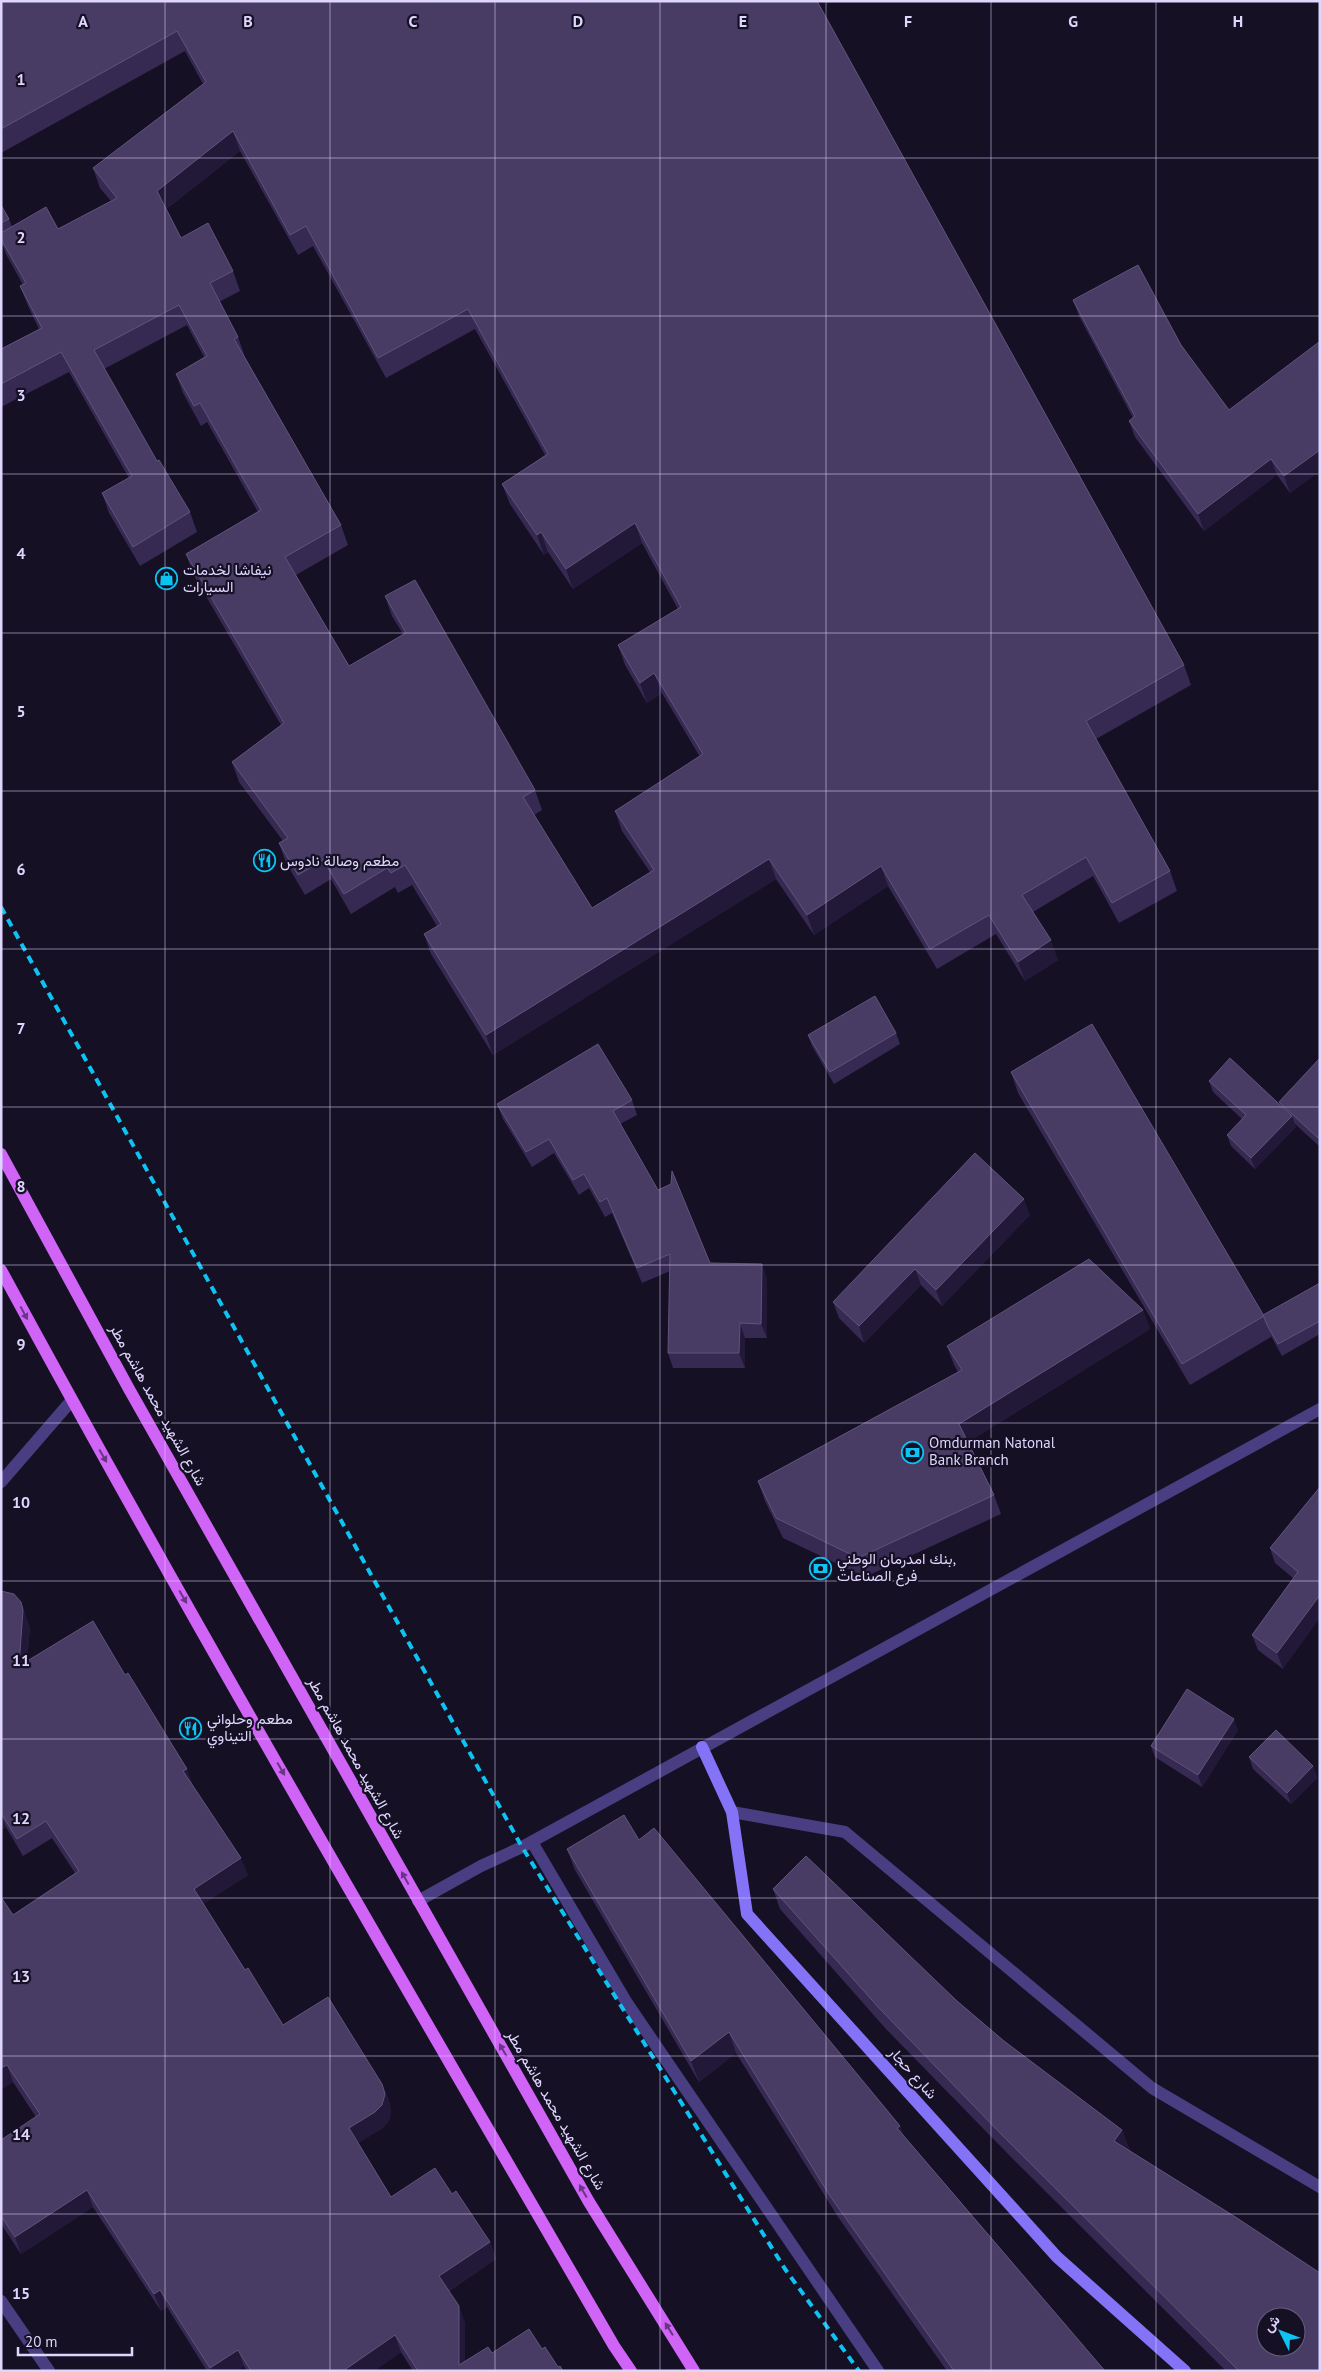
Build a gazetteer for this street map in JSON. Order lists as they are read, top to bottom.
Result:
{
  "streets": {
    "main road": ["شارع الشهيد محمد هاشم مطر"],
    "street": ["شارع حجار"]
  },
  "places": {
    "shop": ["نيفاشا لخدمات السيارات"],
    "restaurant": ["مطعم وصالة نادوس", "مطعم وحلواني التيناوي"],
    "bank": ["Omdurman Natonal Bank Branch", "بنك امدرمان الوطني, فرع الصناعات"]
  },
  "scale_bar": "20 m",
  "north": "top left",
  "grid": {
    "columns": [
      "A",
      "B",
      "C",
      "D",
      "E",
      "F",
      "G",
      "H"
    ],
    "rows": [
      "1",
      "2",
      "3",
      "4",
      "5",
      "6",
      "7",
      "8",
      "9",
      "10",
      "11",
      "12",
      "13",
      "14",
      "15"
    ]
  }
}
